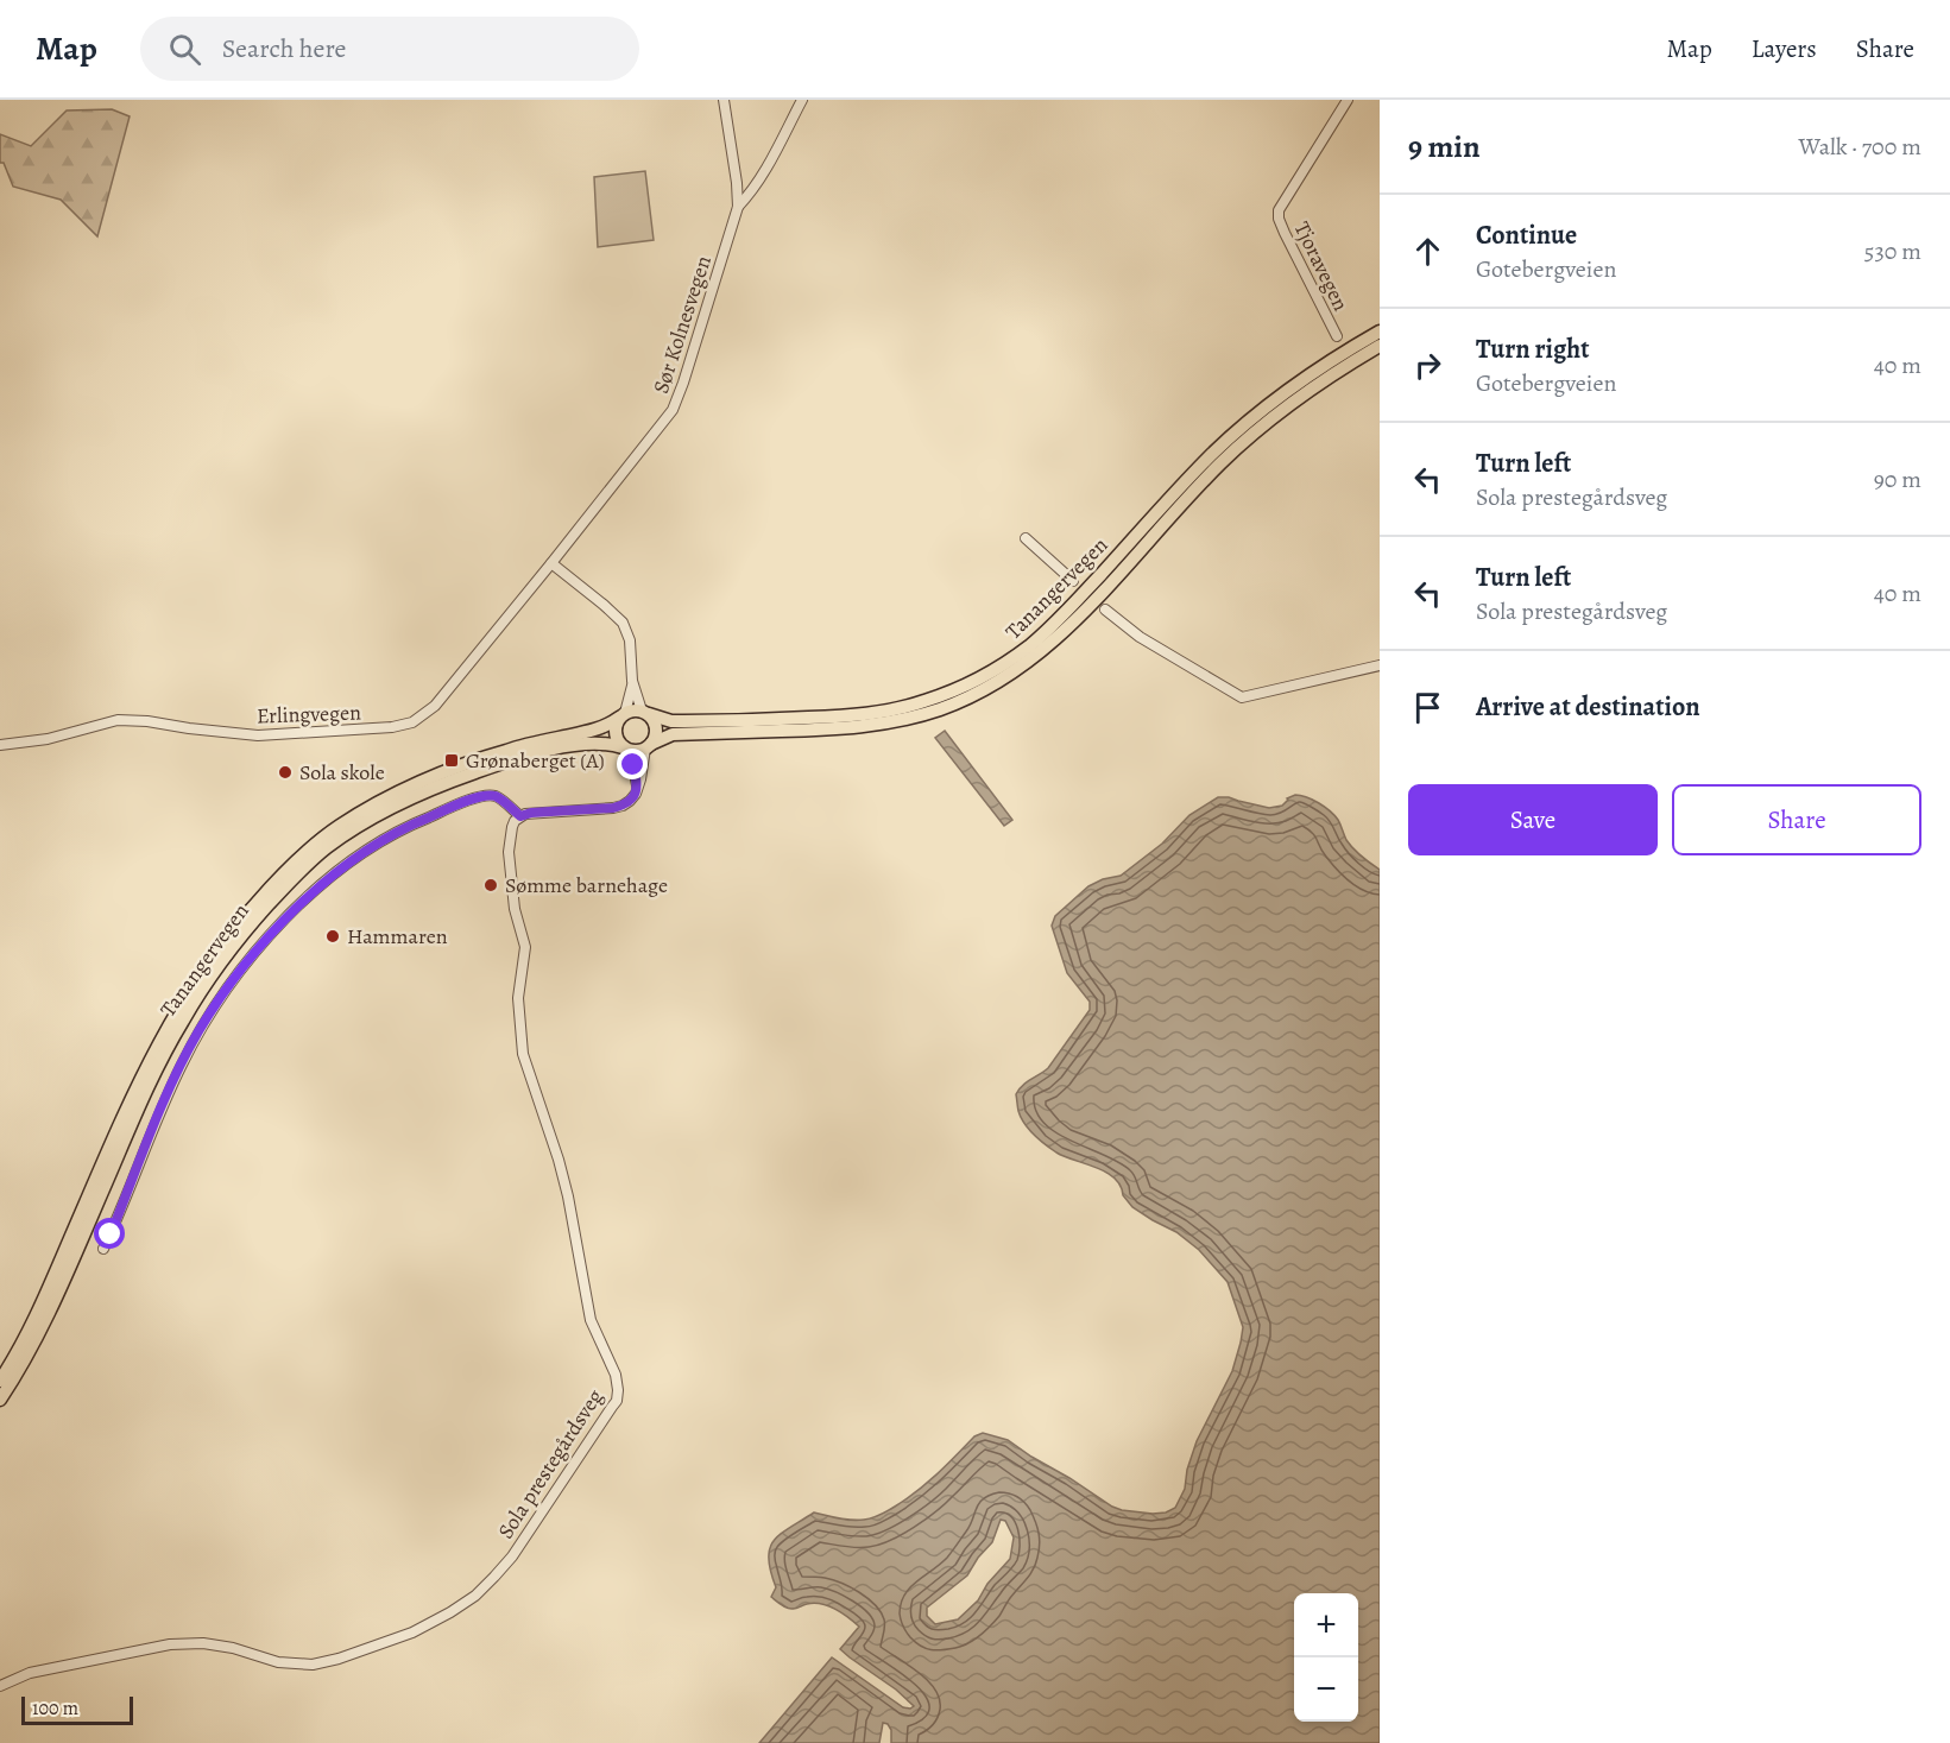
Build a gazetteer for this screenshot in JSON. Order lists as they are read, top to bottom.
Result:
{
  "streets": {
    "highway": ["Tanangervegen"],
    "street": [
      "Tjoravegen",
      "Sør Kolnesvegen",
      "Erlingvegen",
      "Sola prestegårdsveg"
    ]
  },
  "crossings": [
    ["Sør Kolnesvegen", "Erlingvegen"]
  ],
  "places": {
    "transit": ["Grønaberget (A)"],
    "other": ["Sola skole", "Sømme barnehage", "Hammaren"]
  },
  "scale_bar": "100 m",
  "page": {
    "header": "Map",
    "search": "Search here",
    "nav": ["Map", "Layers", "Share"],
    "heading": ["9 min", "Walk · 700 m"],
    "list": [
      ["Continue", "Gotebergveien", "530 m"],
      ["Turn right", "Gotebergveien", "40 m"],
      ["Turn left", "Sola prestegårdsveg", "90 m"],
      ["Turn left", "Sola prestegårdsveg", "40 m"],
      "Arrive at destination"
    ],
    "buttons": ["Save", "Share"],
    "map_buttons": ["+", "−"],
    "scale": "100 m"
  }
}
